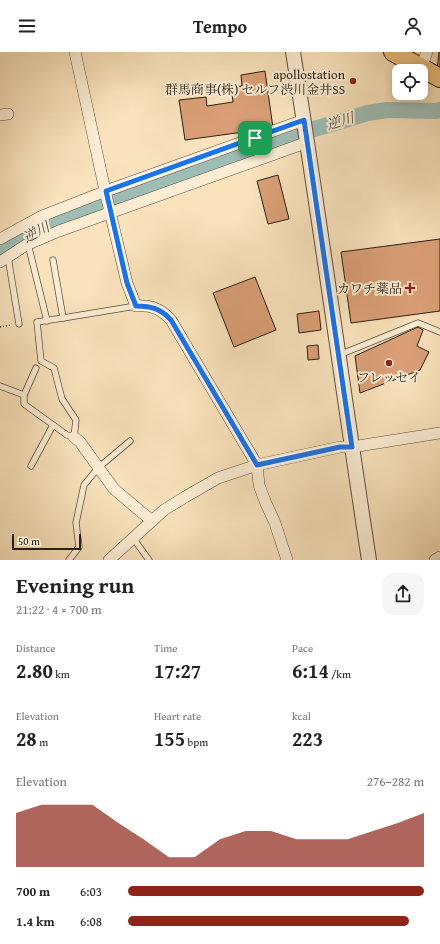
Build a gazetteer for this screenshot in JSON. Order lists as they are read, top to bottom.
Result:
{
  "water": ["逆川"],
  "places": {
    "other": ["apollostation 群馬商事(株) セルフ渋川金井SS", "フレッセイ"],
    "health": ["カワチ薬品"]
  },
  "scale_bar": "50 m",
  "page": {
    "header": "Tempo",
    "scale": "50 m",
    "heading": ["Evening run", "21:22 · 4 × 700 m"],
    "stats": [
      ["Distance", "2.80 km"],
      ["Time", "17:27"],
      ["Pace", "6:14 /km"],
      ["Elevation", "28 m"],
      ["Heart rate", "155 bpm"],
      ["kcal", "223"]
    ],
    "chart": ["Elevation", "276–282 m"],
    "list": [
      {
        "name": "700 m",
        "note": "6:03"
      },
      {
        "name": "1.4 km",
        "note": "6:08"
      }
    ]
  }
}
